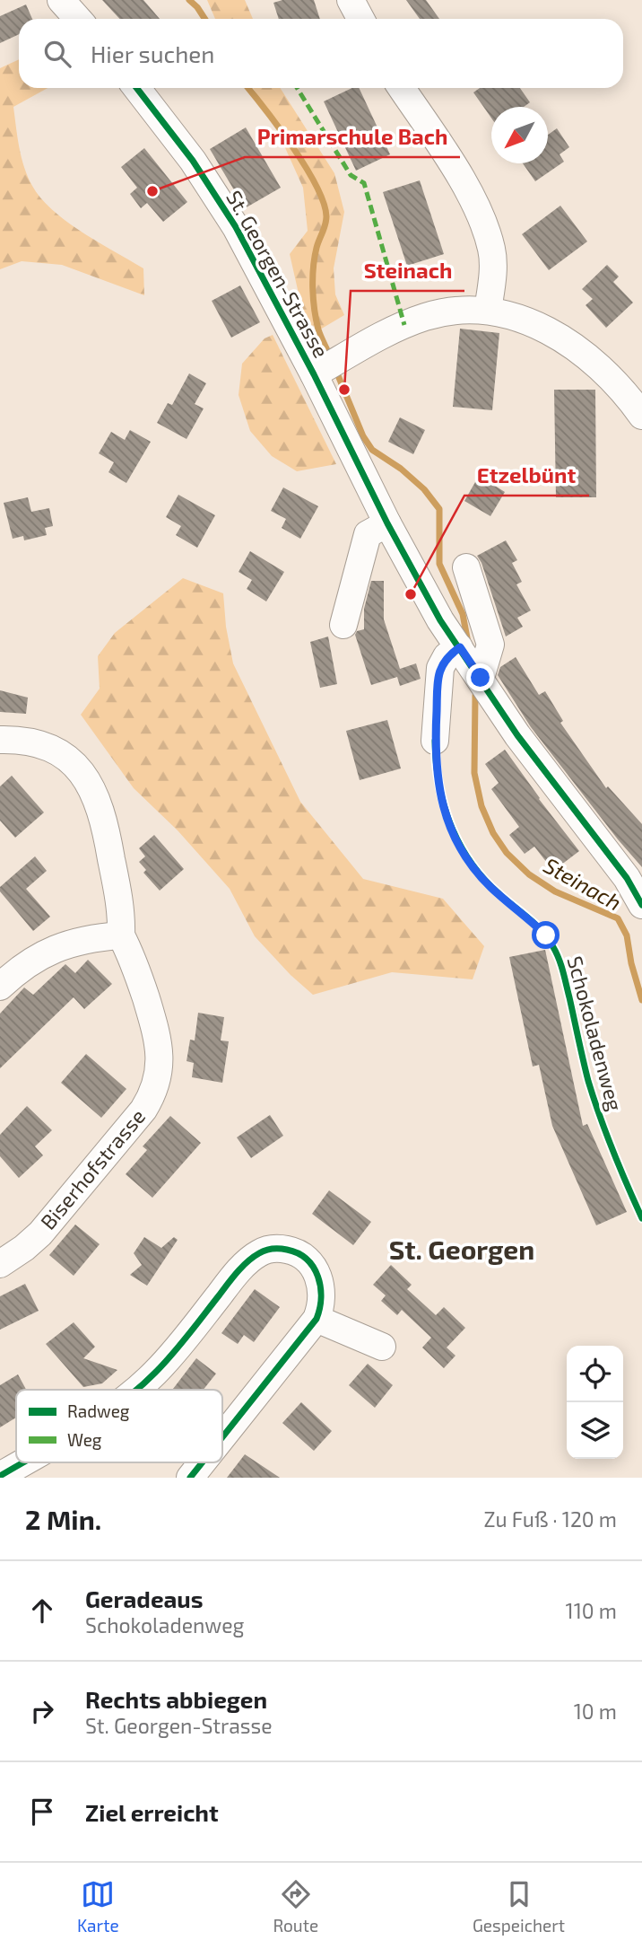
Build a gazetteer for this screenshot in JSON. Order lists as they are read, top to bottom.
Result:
{
  "streets": {
    "street": ["St. Georgen-Strasse", "Biserhofstrasse"],
    "cycle path": ["Schokoladenweg"]
  },
  "districts": ["St. Georgen"],
  "water": ["Steinach"],
  "places": ["Primarschule Bach", "Steinach", "Etzelbünt"],
  "legend": ["Radweg", "Weg"],
  "north": "bottom left",
  "page": {
    "search": "Hier suchen",
    "heading": ["2 Min.", "Zu Fuß · 120 m"],
    "list": [
      ["Geradeaus", "Schokoladenweg", "110 m"],
      ["Rechts abbiegen", "St. Georgen-Strasse", "10 m"],
      "Ziel erreicht"
    ],
    "nav": ["Karte", "Route", "Gespeichert"]
  }
}
